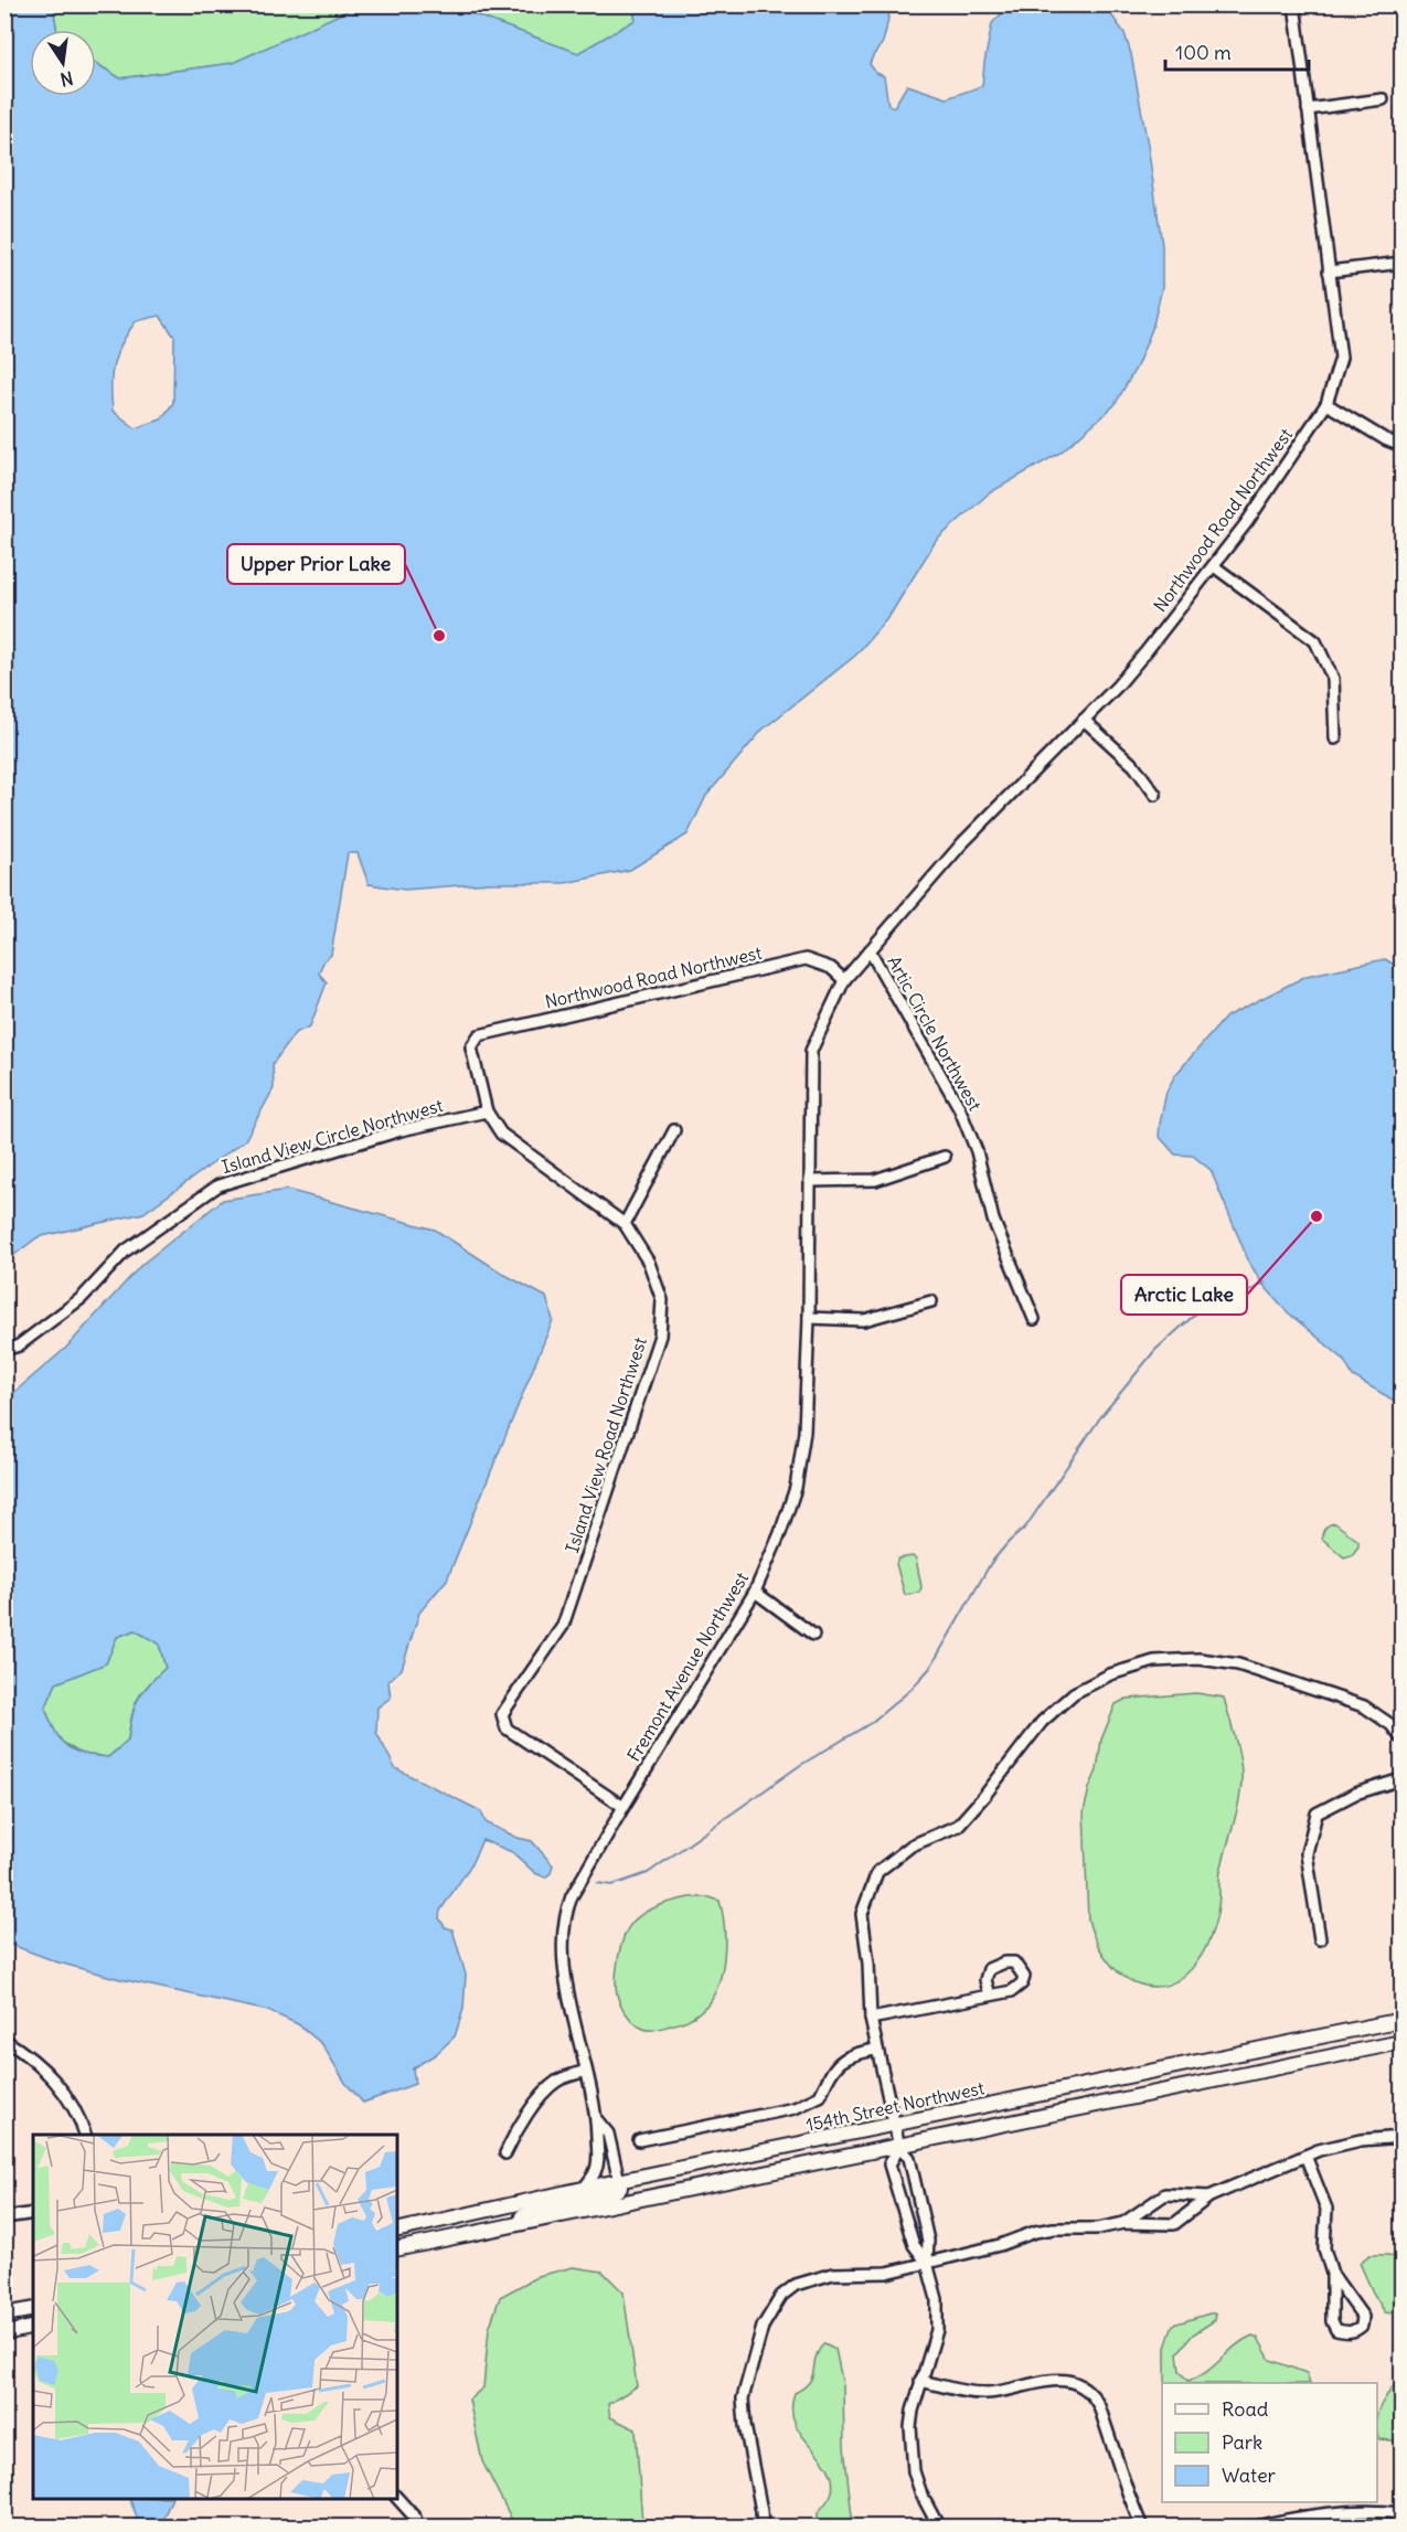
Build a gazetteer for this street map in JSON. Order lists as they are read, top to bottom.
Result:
{
  "streets": {
    "street": [
      "Northwood Road Northwest",
      "Artic Circle Northwest",
      "Island View Circle Northwest",
      "Island View Road Northwest",
      "Fremont Avenue Northwest",
      "154th Street Northwest"
    ]
  },
  "crossings": [
    ["Northwood Road Northwest", "Artic Circle Northwest"],
    ["Northwood Road Northwest", "Island View Road Northwest"],
    ["Northwood Road Northwest", "Fremont Avenue Northwest"],
    ["Artic Circle Northwest", "Fremont Avenue Northwest"],
    ["Island View Circle Northwest", "Island View Road Northwest"],
    ["Island View Road Northwest", "Fremont Avenue Northwest"],
    ["Fremont Avenue Northwest", "154th Street Northwest"]
  ],
  "places": ["Upper Prior Lake", "Arctic Lake"],
  "legend": ["Road", "Park", "Water"],
  "scale_bar": "100 m",
  "north": "bottom"
}
